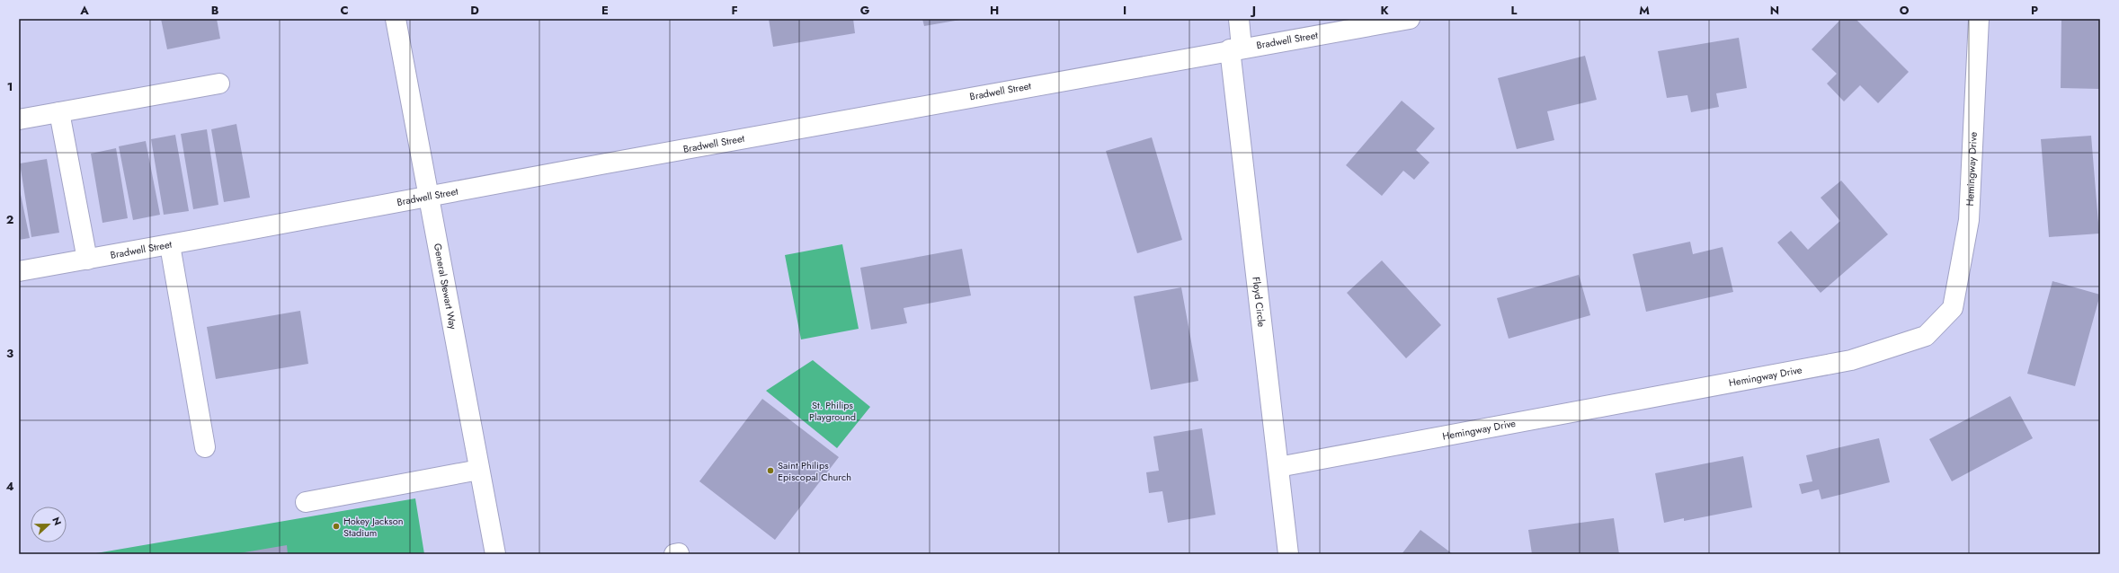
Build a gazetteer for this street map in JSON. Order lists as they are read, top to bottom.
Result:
{
  "streets": {
    "street": [
      "Bradwell Street",
      "Hemingway Drive",
      "General Stewart Way",
      "Floyd Circle"
    ]
  },
  "crossings": [
    ["Bradwell Street", "General Stewart Way"],
    ["Bradwell Street", "Floyd Circle"],
    ["Hemingway Drive", "Floyd Circle"]
  ],
  "parks": ["St. Philips Playground"],
  "places": ["Saint Philips Episcopal Church", "Hokey Jackson Stadium"],
  "north": "right",
  "grid": {
    "columns": [
      "A",
      "B",
      "C",
      "D",
      "E",
      "F",
      "G",
      "H",
      "I",
      "J",
      "K",
      "L",
      "M",
      "N",
      "O",
      "P"
    ],
    "rows": [
      "1",
      "2",
      "3",
      "4"
    ]
  }
}
